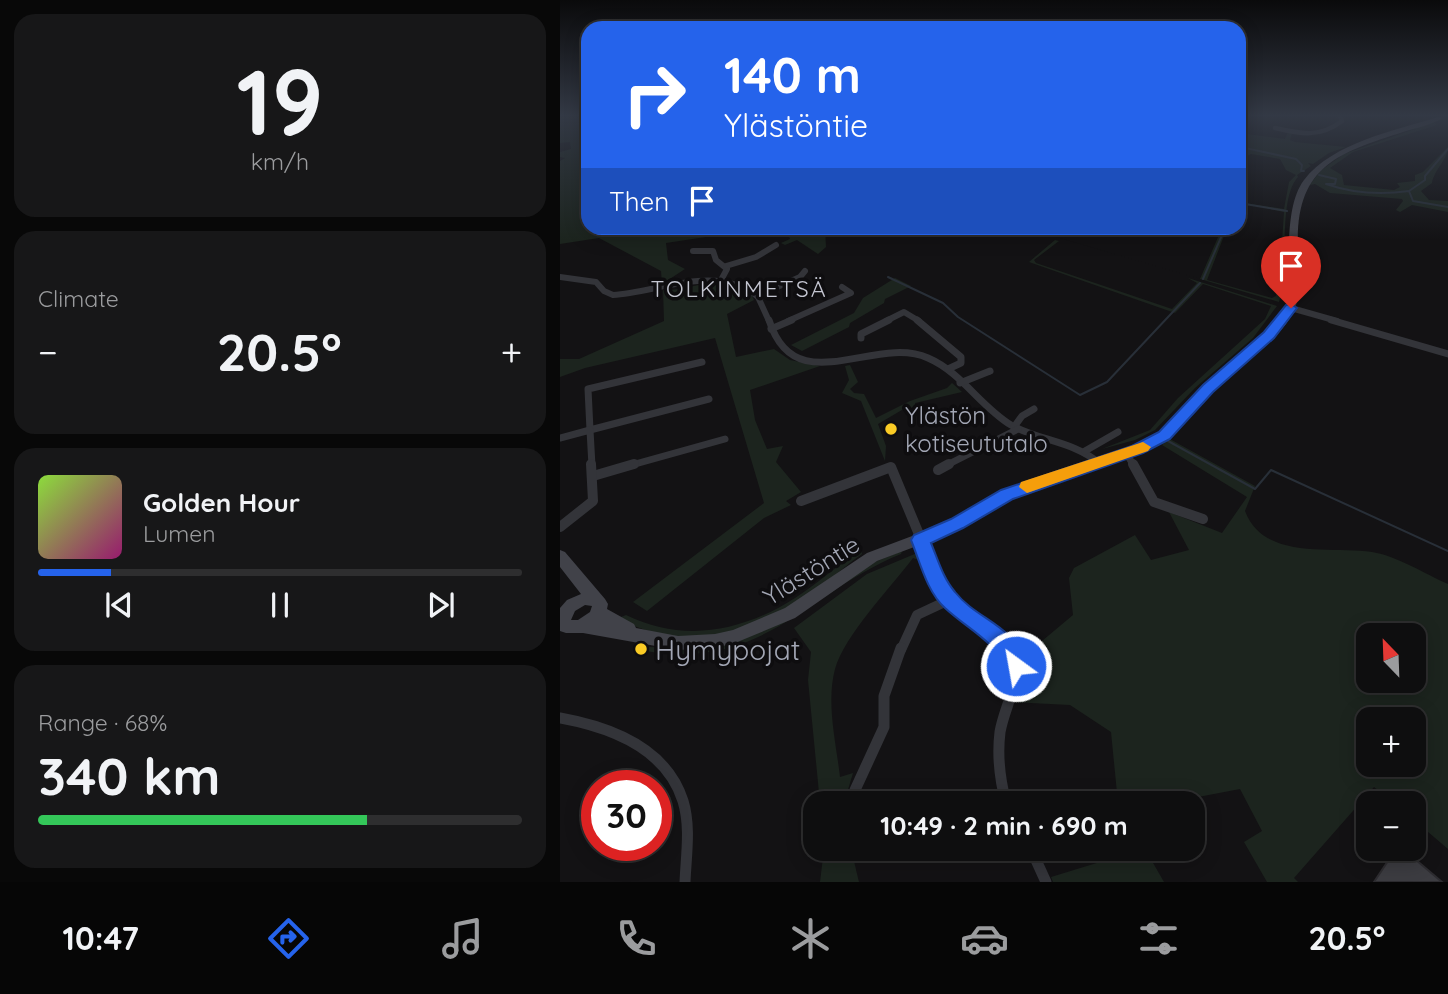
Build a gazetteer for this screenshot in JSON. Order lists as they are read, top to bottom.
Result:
{
  "streets": {
    "main road": ["Ylästöntie"]
  },
  "districts": ["TOLKINMETSÄ"],
  "places": ["Ylästön kotiseututalo", "Hymypojat"],
  "north": "top left",
  "page": {
    "tile": [
      ["19", "km/h"],
      "Climate",
      ["Range · 68%", "340 km"]
    ],
    "turn": ["140 m", "Ylästöntie"],
    "then": "Then",
    "heat": ["−", "20.5°", "+"],
    "song": ["Golden Hour", "Lumen"],
    "map_buttons": ["+", "−"],
    "limit": "30",
    "trip": "10:49 · 2 min · 690 m",
    "tabs": ["10:47", "20.5°"]
  }
}
